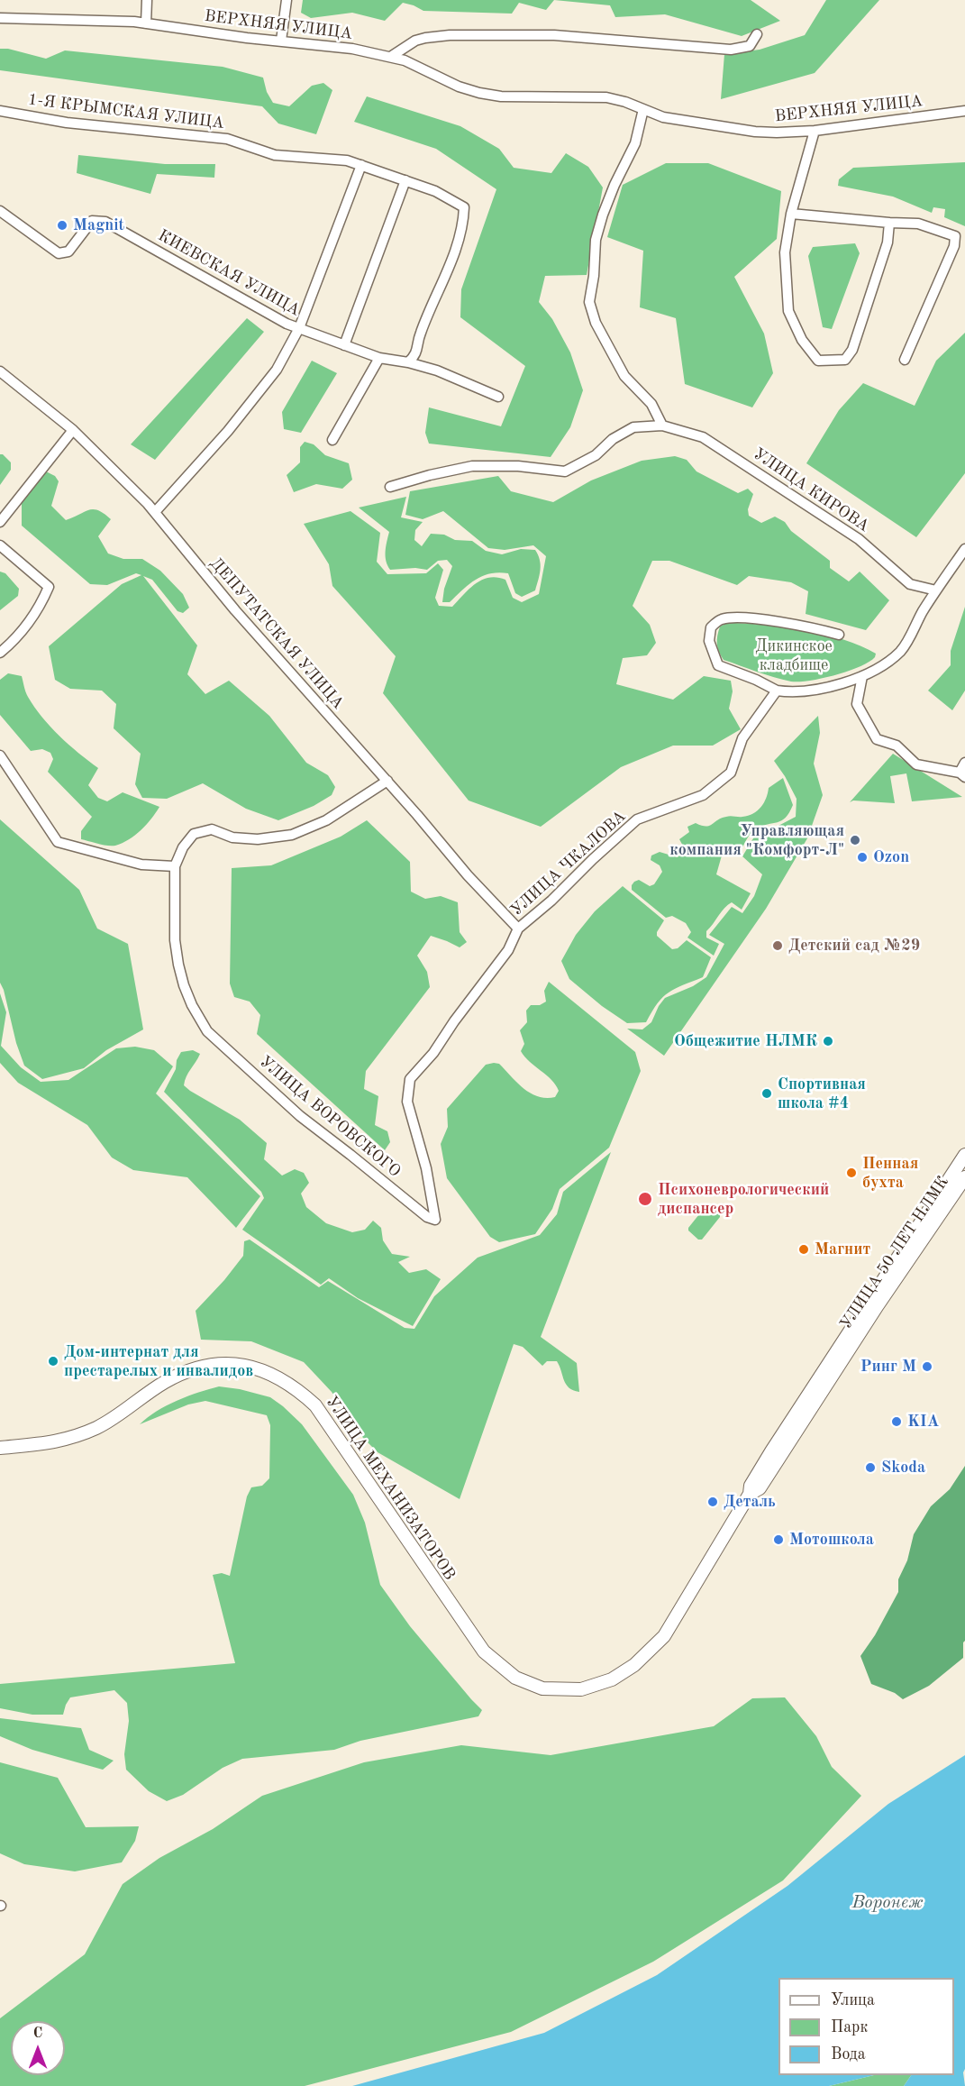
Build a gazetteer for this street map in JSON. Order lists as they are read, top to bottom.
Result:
{
  "streets": {
    "main road": ["УЛИЦА 50 ЛЕТ НЛМК", "УЛИЦА МЕХАНИЗАТОРОВ"],
    "street": [
      "ВЕРХНЯЯ УЛИЦА",
      "1-Я КРЫМСКАЯ УЛИЦА",
      "КИЕВСКАЯ УЛИЦА",
      "УЛИЦА КИРОВА",
      "ДЕПУТАТСКАЯ УЛИЦА",
      "УЛИЦА ЧКАЛОВА",
      "УЛИЦА ВОРОВСКОГО"
    ]
  },
  "crossings": [
    ["1-Я КРЫМСКАЯ УЛИЦА", "КИЕВСКАЯ УЛИЦА"],
    ["ДЕПУТАТСКАЯ УЛИЦА", "УЛИЦА ЧКАЛОВА"],
    ["ДЕПУТАТСКАЯ УЛИЦА", "УЛИЦА ВОРОВСКОГО"],
    ["УЛИЦА ЧКАЛОВА", "УЛИЦА ВОРОВСКОГО"],
    ["УЛИЦА 50 ЛЕТ НЛМК", "УЛИЦА МЕХАНИЗАТОРОВ"]
  ],
  "water": ["Воронеж"],
  "parks": ["Дикинское кладбище"],
  "places": [
    "Magnit",
    "Управляющая компания \"Комфорт-Л\"",
    "Ozon",
    "Детский сад №29",
    "Общежитие НЛМК",
    "Спортивная школа #4",
    "Пенная бухта",
    "Психоневрологический диспансер",
    "Магнит",
    "Дом-интернат для престарелых и инвалидов",
    "Ринг М",
    "KIA",
    "Skoda",
    "Деталь",
    "Мотошкола"
  ],
  "legend": ["Улица", "Парк", "Вода"],
  "north": "top"
}
